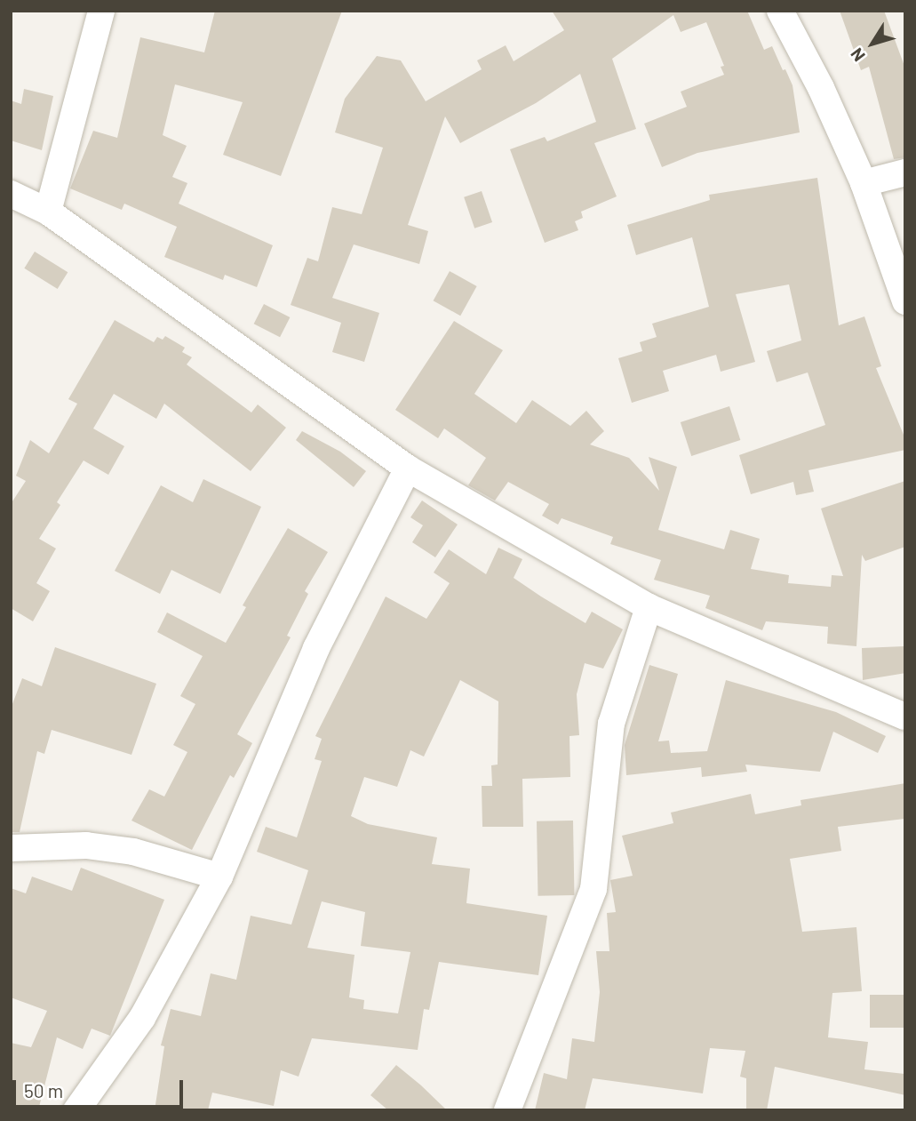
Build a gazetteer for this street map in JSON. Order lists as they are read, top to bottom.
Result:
{
  "scale_bar": "50 m",
  "north": "bottom left"
}
